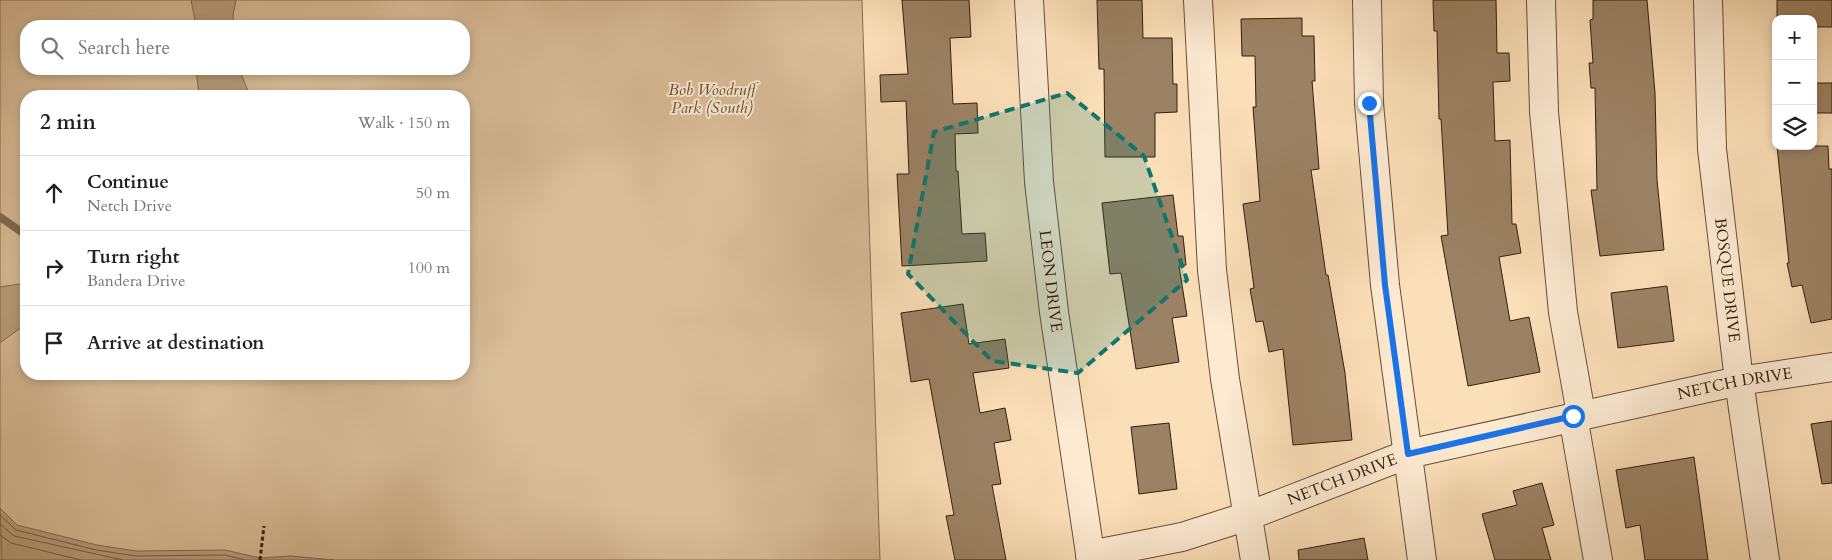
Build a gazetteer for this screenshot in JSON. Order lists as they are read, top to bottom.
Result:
{
  "streets": {
    "street": ["LEON DRIVE", "BOSQUE DRIVE", "NETCH DRIVE"]
  },
  "crossings": [
    ["LEON DRIVE", "NETCH DRIVE"],
    ["BOSQUE DRIVE", "NETCH DRIVE"]
  ],
  "parks": ["Bob Woodruff Park (South)"],
  "page": {
    "map_buttons": ["+", "−"],
    "search": "Search here",
    "heading": ["2 min", "Walk · 150 m"],
    "list": [
      ["Continue", "Netch Drive", "50 m"],
      ["Turn right", "Bandera Drive", "100 m"],
      "Arrive at destination"
    ]
  }
}
